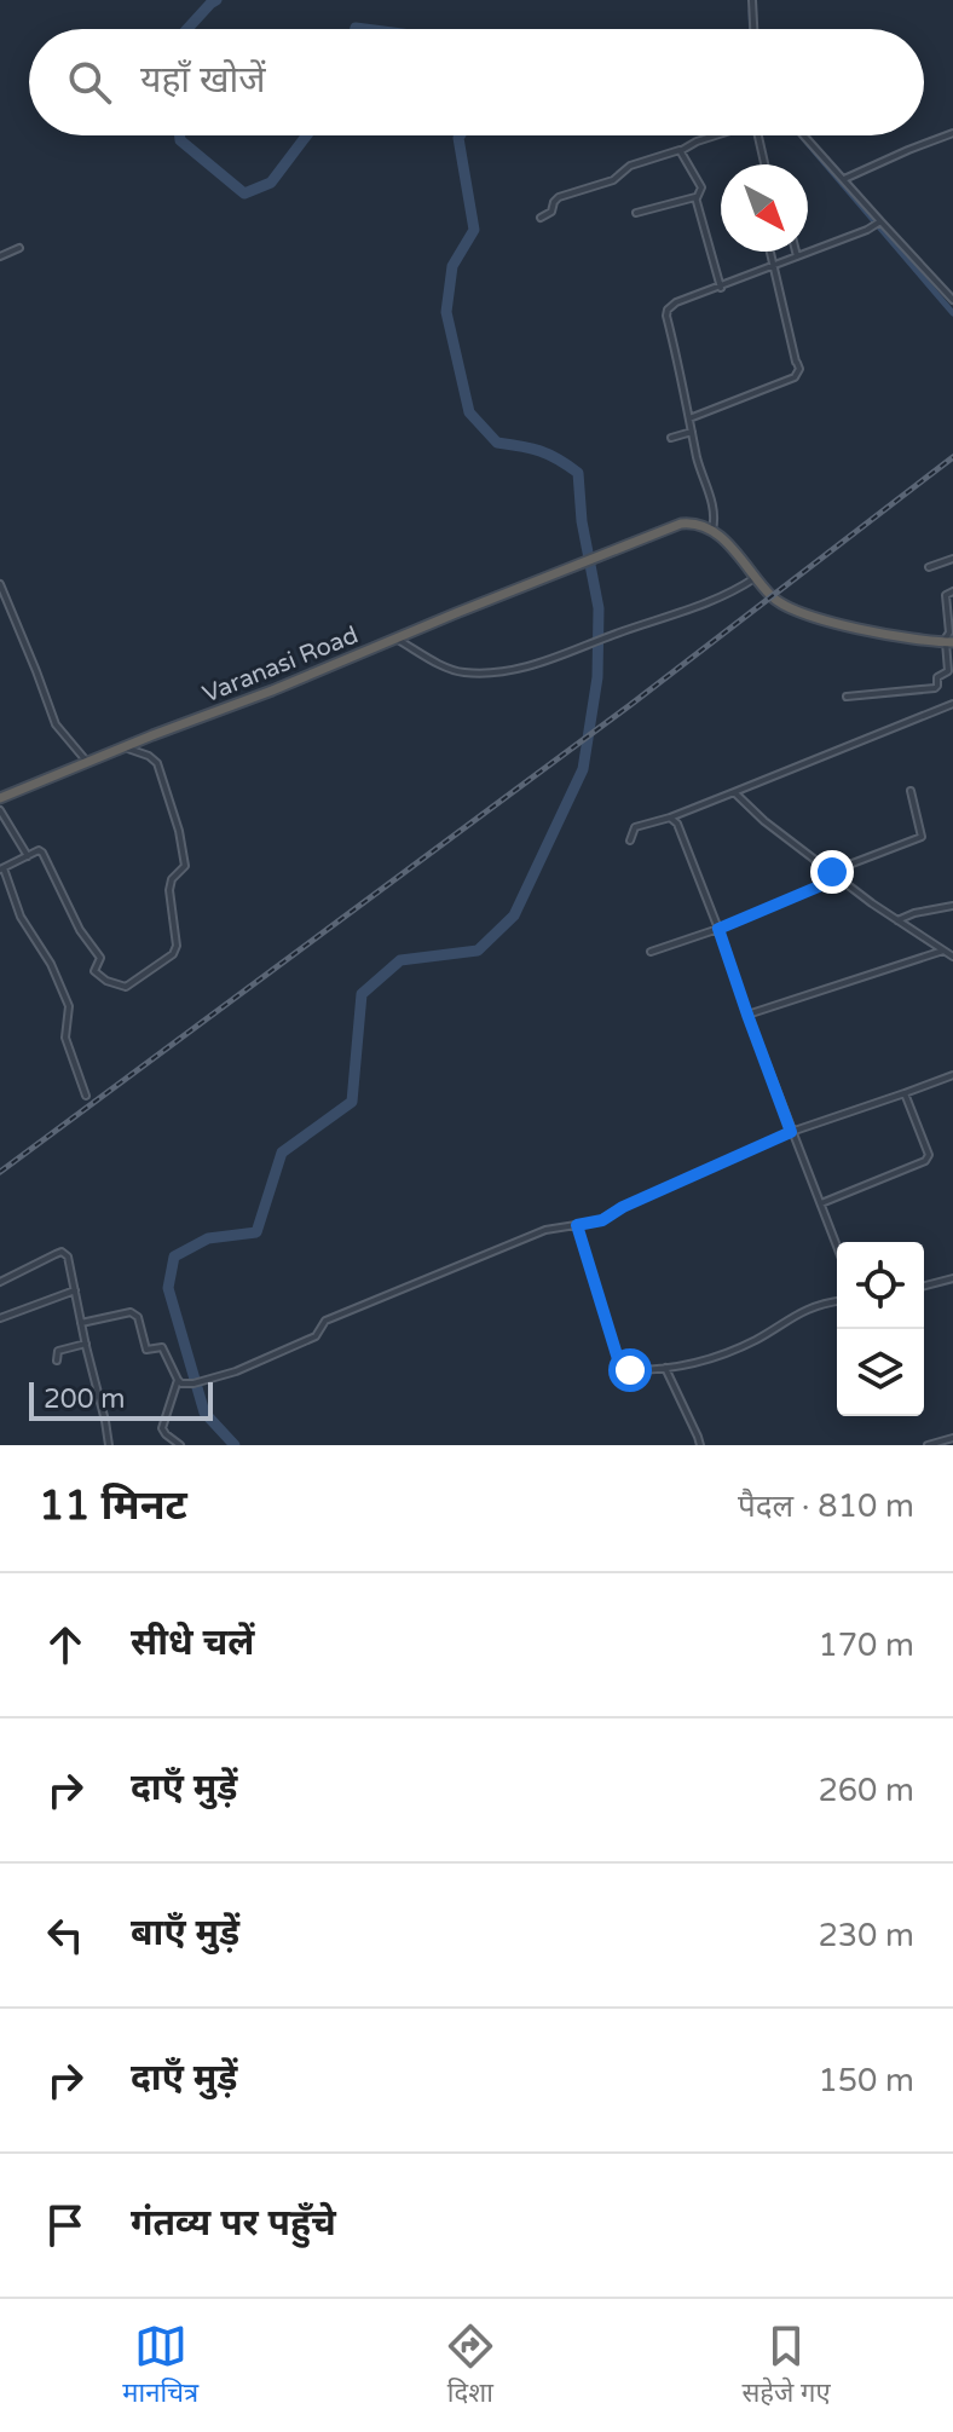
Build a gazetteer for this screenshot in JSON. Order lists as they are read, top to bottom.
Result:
{
  "streets": {
    "highway": ["Varanasi Road"]
  },
  "scale_bar": "200 m",
  "north": "bottom right",
  "page": {
    "search": "यहाँ खोजें",
    "scale": "200 m",
    "heading": ["11 मिनट", "पैदल · 810 m"],
    "list": [
      ["सीधे चलें", "170 m"],
      ["दाएँ मुड़ें", "260 m"],
      ["बाएँ मुड़ें", "230 m"],
      ["दाएँ मुड़ें", "150 m"],
      "गंतव्य पर पहुँचे"
    ],
    "nav": ["मानचित्र", "दिशा", "सहेजे गए"]
  }
}
